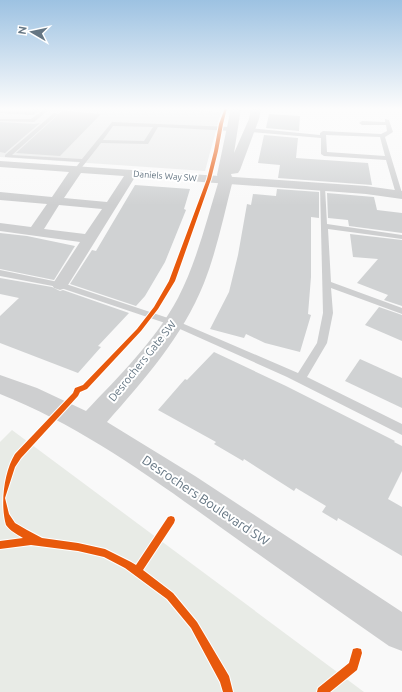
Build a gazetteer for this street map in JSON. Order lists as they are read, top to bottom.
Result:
{
  "streets": {
    "street": ["Daniels Way SW", "Desrochers Gate SW", "Desrochers Boulevard SW"]
  },
  "crossings": [
    ["Daniels Way SW", "Desrochers Gate SW"],
    ["Desrochers Gate SW", "Desrochers Boulevard SW"]
  ],
  "north": "left"
}
